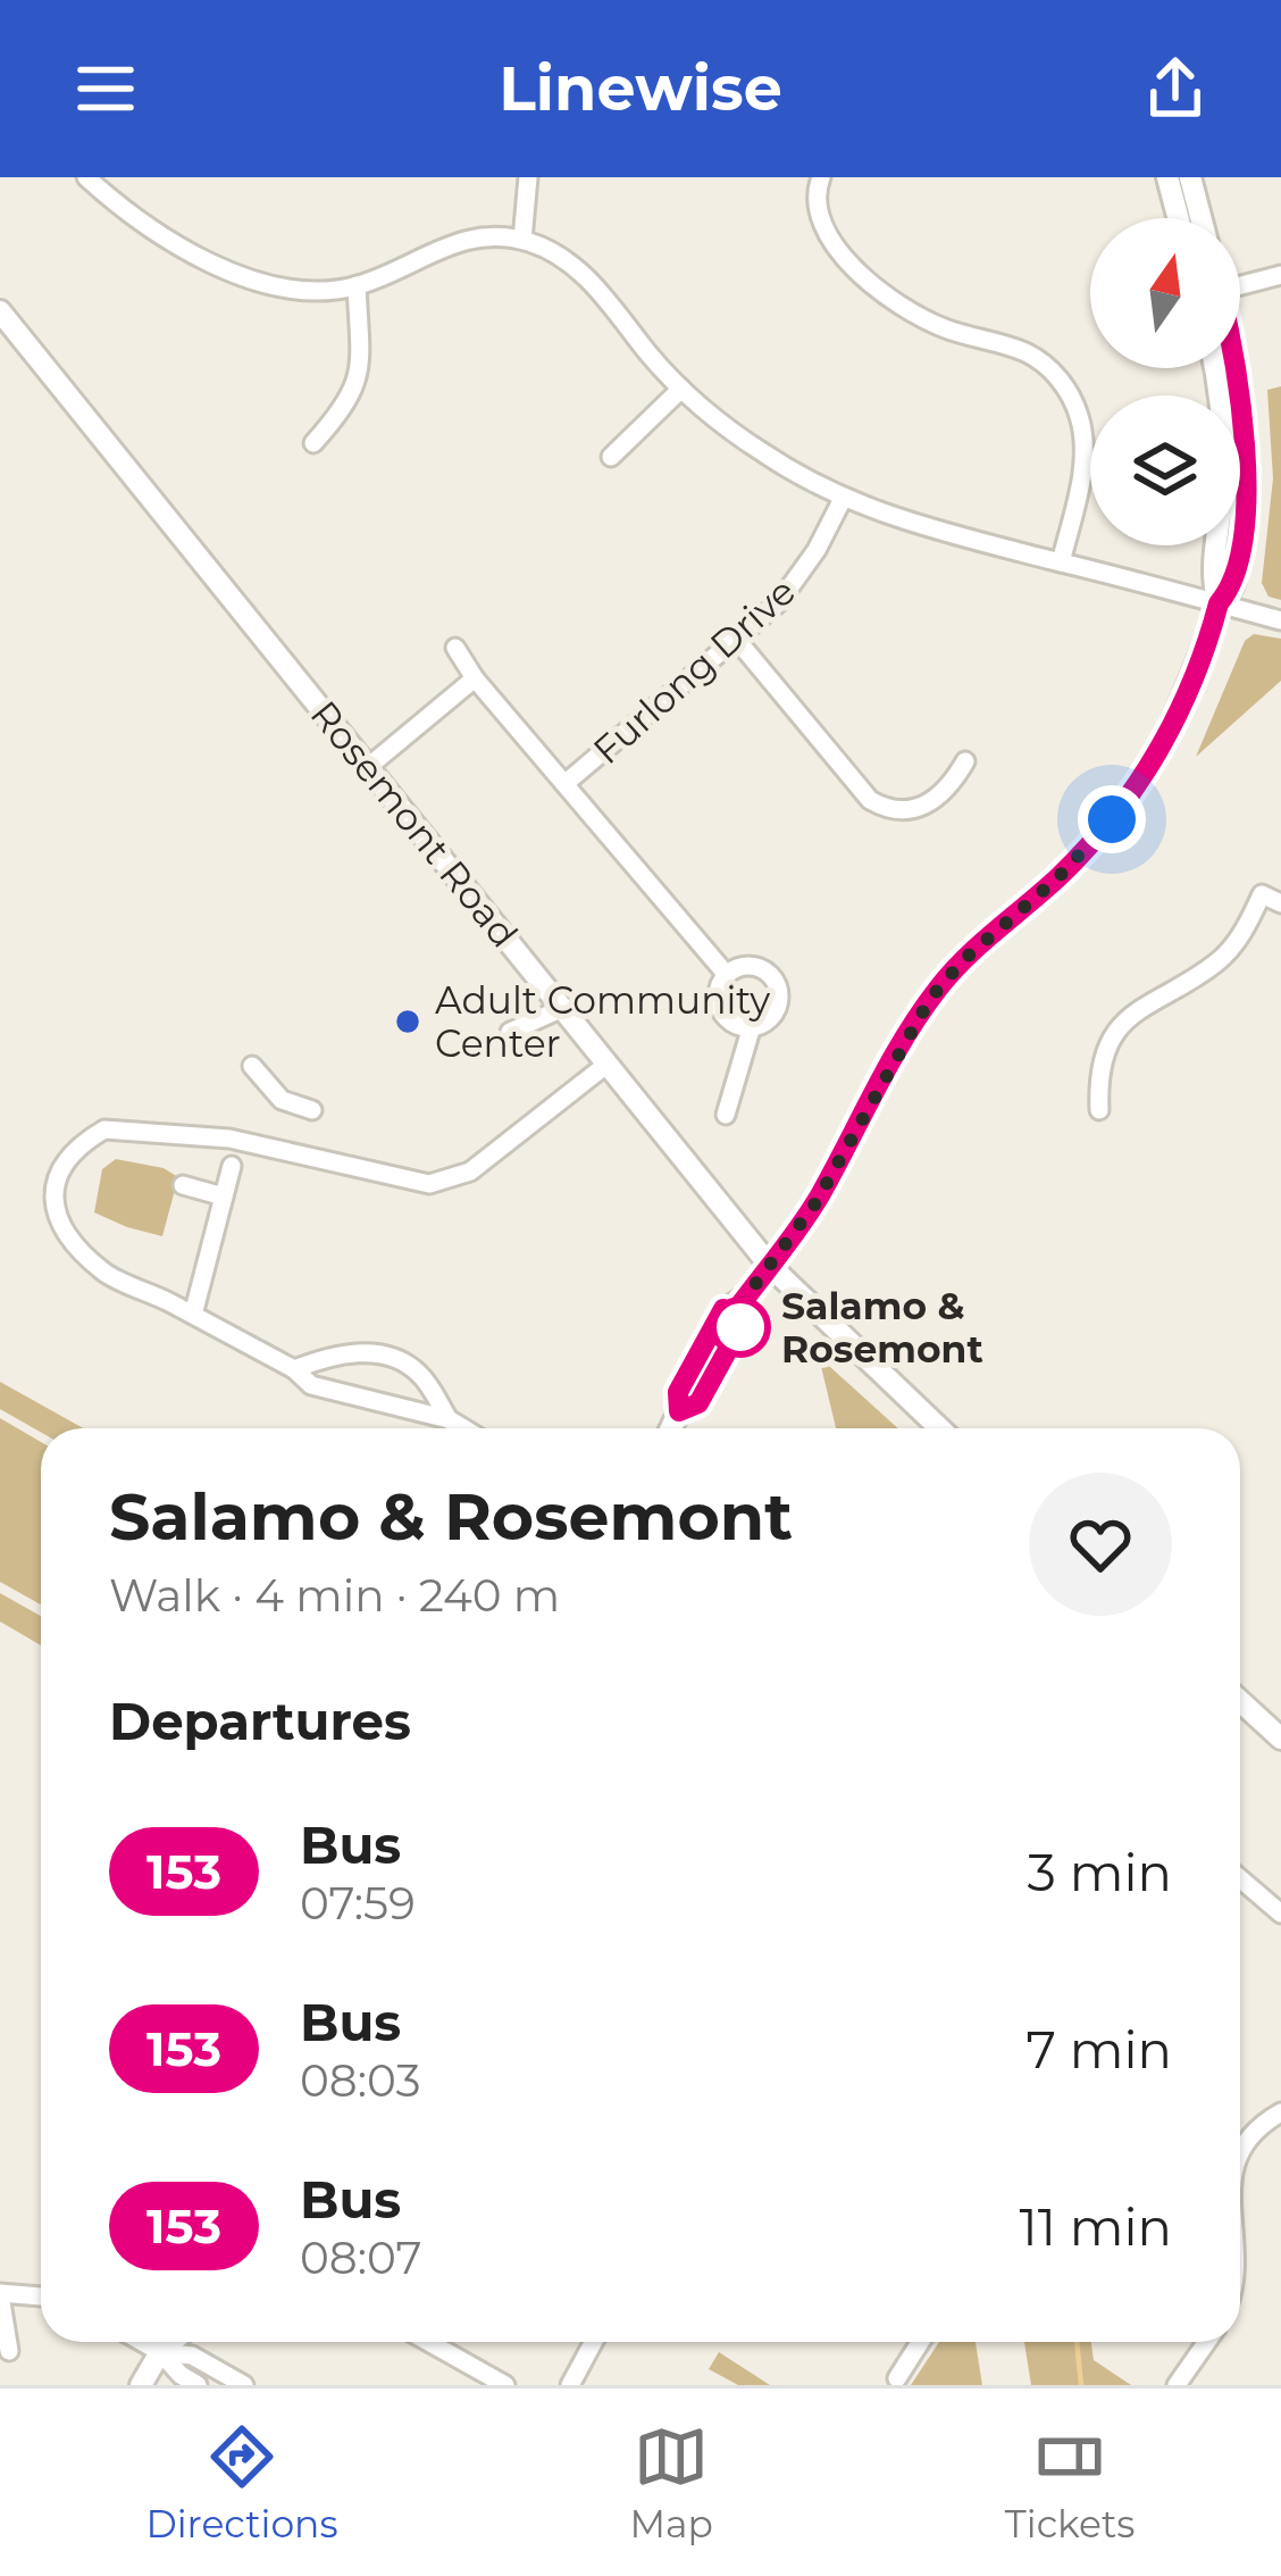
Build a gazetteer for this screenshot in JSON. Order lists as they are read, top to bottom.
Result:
{
  "streets": {
    "main road": ["Rosemont Road"],
    "street": ["Furlong Drive"]
  },
  "places": ["Adult Community Center", "Salamo & Rosemont"],
  "lines": ["bus line 153"],
  "north": "top",
  "page": {
    "header": "Linewise",
    "heading": [
      ["Salamo & Rosemont", "Walk · 4 min · 240 m"],
      "Departures"
    ],
    "list": [
      {
        "mark": "153",
        "name": "Bus",
        "note": "07:59",
        "value": "3 min"
      },
      {
        "mark": "153",
        "name": "Bus",
        "note": "08:03",
        "value": "7 min"
      },
      {
        "mark": "153",
        "name": "Bus",
        "note": "08:07",
        "value": "11 min"
      }
    ],
    "tabs": ["Directions", "Map", "Tickets"]
  }
}
